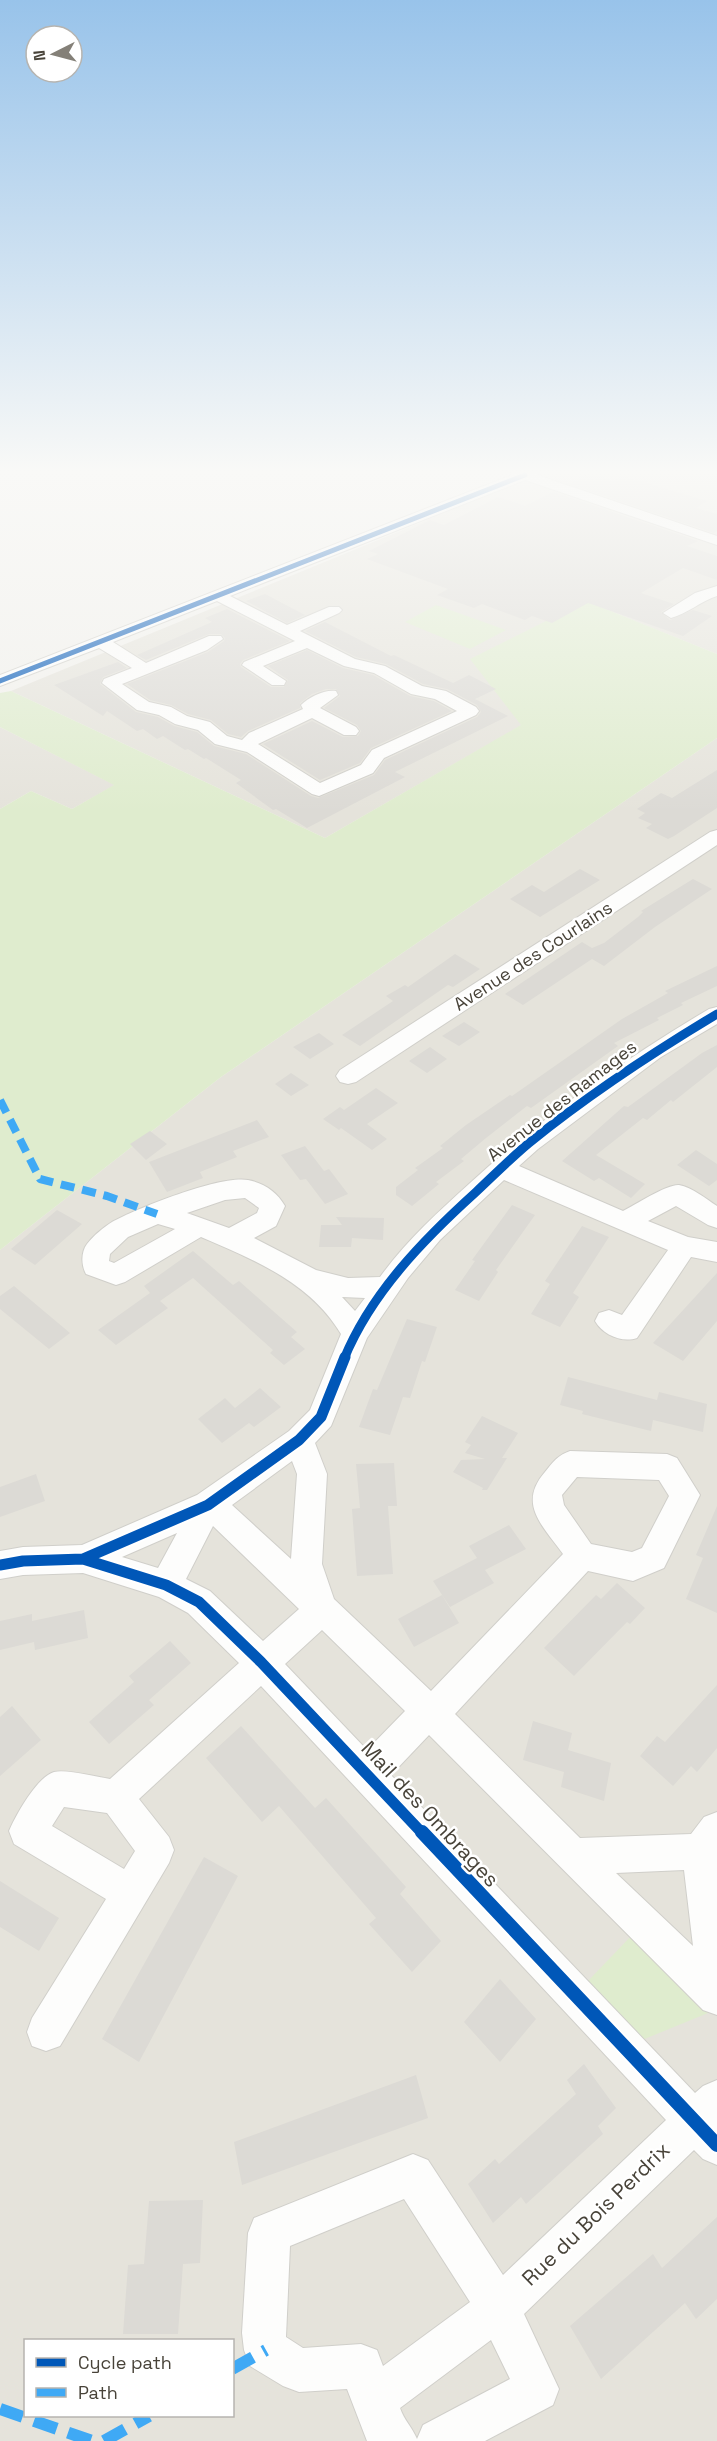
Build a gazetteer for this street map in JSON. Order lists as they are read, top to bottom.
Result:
{
  "streets": {
    "street": [
      "Avenue des Courlains",
      "Avenue des Ramages",
      "Mail des Ombrages",
      "Rue du Bois Perdrix"
    ]
  },
  "crossings": [
    ["Avenue des Ramages", "Mail des Ombrages"],
    ["Mail des Ombrages", "Rue du Bois Perdrix"]
  ],
  "legend": ["Cycle path", "Path"],
  "north": "left"
}
